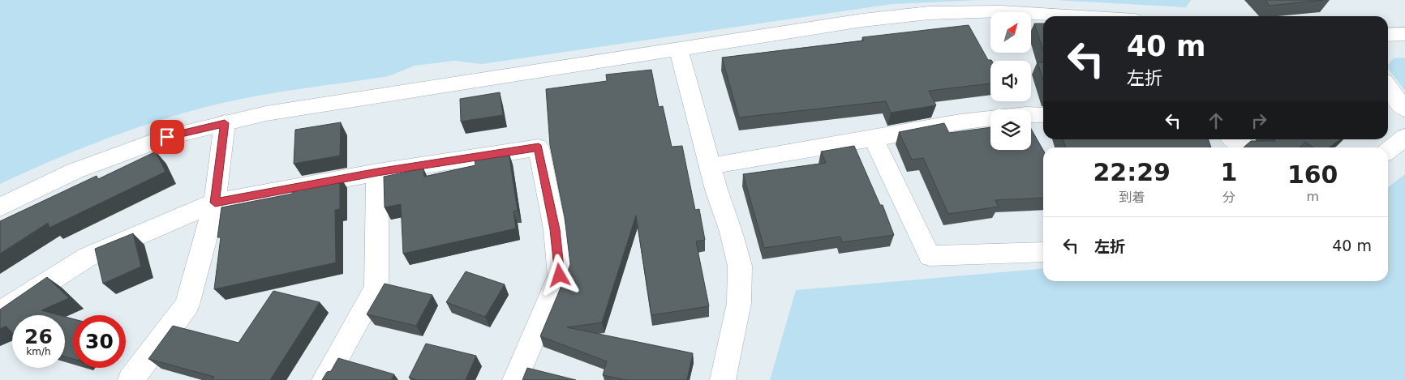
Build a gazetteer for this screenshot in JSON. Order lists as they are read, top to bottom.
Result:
{
  "north": "top right",
  "page": {
    "turn": ["40 m", "左折"],
    "eta": [
      "22:29",
      "到着",
      "1",
      "分",
      "160",
      "m"
    ],
    "list": [
      {
        "name": "左折",
        "value": "40 m"
      }
    ],
    "speed": "26 km/h",
    "limit": "30"
  }
}
